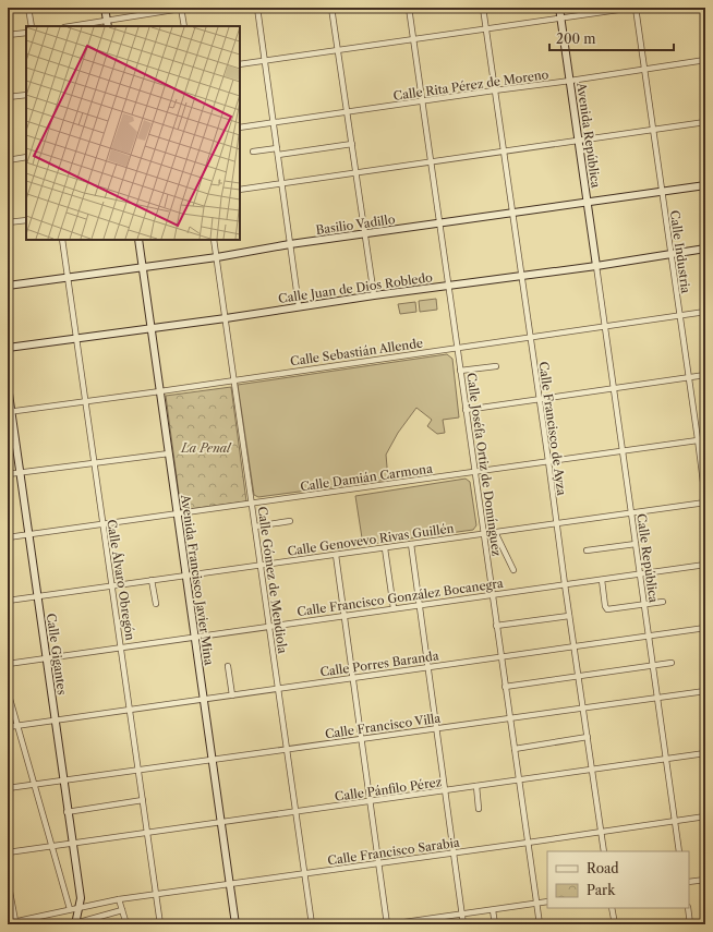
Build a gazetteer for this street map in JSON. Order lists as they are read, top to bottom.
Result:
{
  "streets": {
    "street": [
      "Calle Rita Pérez de Moreno",
      "Avenida República",
      "Basilio Vadillo",
      "Calle Industria",
      "Calle Juan de Dios Robledo",
      "Calle Sebastián Allende",
      "Calle Francisco de Ayza",
      "Calle Joséfa Ortiz de Domínguez",
      "Calle Damián Carmona",
      "Calle Genovevo Rivas Guillén",
      "Calle República",
      "Calle Álvaro Obregón",
      "Avenida Francisco Javier Mina",
      "Calle Gómez de Mendiola",
      "Calle Francisco González Bocanegra",
      "Calle Gigantes",
      "Calle Porres Baranda",
      "Calle Francisco Villa",
      "Calle Pánfilo Pérez",
      "Calle Francisco Sarabia"
    ]
  },
  "crossings": [
    ["Calle Rita Pérez de Moreno", "Avenida República"],
    ["Calle Rita Pérez de Moreno", "Calle Industria"],
    ["Calle Rita Pérez de Moreno", "Calle Francisco de Ayza"],
    ["Calle Rita Pérez de Moreno", "Calle Joséfa Ortiz de Domínguez"],
    ["Avenida República", "Basilio Vadillo"],
    ["Avenida República", "Calle Juan de Dios Robledo"],
    ["Avenida República", "Calle República"],
    ["Basilio Vadillo", "Calle Industria"],
    ["Basilio Vadillo", "Calle Francisco de Ayza"],
    ["Basilio Vadillo", "Calle Joséfa Ortiz de Domínguez"],
    ["Basilio Vadillo", "Calle Álvaro Obregón"],
    ["Basilio Vadillo", "Avenida Francisco Javier Mina"],
    ["Basilio Vadillo", "Calle Gómez de Mendiola"],
    ["Calle Industria", "Calle Juan de Dios Robledo"],
    ["Calle Industria", "Calle Sebastián Allende"],
    ["Calle Industria", "Calle Damián Carmona"],
    ["Calle Industria", "Calle Genovevo Rivas Guillén"],
    ["Calle Juan de Dios Robledo", "Calle Francisco de Ayza"],
    ["Calle Juan de Dios Robledo", "Calle Joséfa Ortiz de Domínguez"],
    ["Calle Juan de Dios Robledo", "Calle República"],
    ["Calle Juan de Dios Robledo", "Calle Álvaro Obregón"],
    ["Calle Juan de Dios Robledo", "Avenida Francisco Javier Mina"],
    ["Calle Juan de Dios Robledo", "Calle Gómez de Mendiola"],
    ["Calle Sebastián Allende", "Calle Francisco de Ayza"],
    ["Calle Sebastián Allende", "Calle Joséfa Ortiz de Domínguez"],
    ["Calle Sebastián Allende", "Calle República"],
    ["Calle Sebastián Allende", "Calle Álvaro Obregón"],
    ["Calle Sebastián Allende", "Avenida Francisco Javier Mina"],
    ["Calle Sebastián Allende", "Calle Gómez de Mendiola"],
    ["Calle Sebastián Allende", "Calle Gigantes"],
    ["Calle Francisco de Ayza", "Calle Damián Carmona"],
    ["Calle Francisco de Ayza", "Calle Genovevo Rivas Guillén"],
    ["Calle Francisco de Ayza", "Calle Francisco González Bocanegra"],
    ["Calle Francisco de Ayza", "Calle Porres Baranda"],
    ["Calle Francisco de Ayza", "Calle Francisco Villa"],
    ["Calle Francisco de Ayza", "Calle Pánfilo Pérez"],
    ["Calle Francisco de Ayza", "Calle Francisco Sarabia"],
    ["Calle Joséfa Ortiz de Domínguez", "Calle Damián Carmona"],
    ["Calle Joséfa Ortiz de Domínguez", "Calle Genovevo Rivas Guillén"],
    ["Calle Joséfa Ortiz de Domínguez", "Calle Francisco González Bocanegra"],
    ["Calle Joséfa Ortiz de Domínguez", "Calle Porres Baranda"],
    ["Calle Joséfa Ortiz de Domínguez", "Calle Francisco Villa"],
    ["Calle Joséfa Ortiz de Domínguez", "Calle Pánfilo Pérez"],
    ["Calle Joséfa Ortiz de Domínguez", "Calle Francisco Sarabia"],
    ["Calle Damián Carmona", "Calle República"],
    ["Calle Damián Carmona", "Calle Álvaro Obregón"],
    ["Calle Damián Carmona", "Avenida Francisco Javier Mina"],
    ["Calle Damián Carmona", "Calle Gómez de Mendiola"],
    ["Calle Damián Carmona", "Calle Gigantes"],
    ["Calle Genovevo Rivas Guillén", "Calle República"],
    ["Calle Genovevo Rivas Guillén", "Calle Álvaro Obregón"],
    ["Calle Genovevo Rivas Guillén", "Avenida Francisco Javier Mina"],
    ["Calle Genovevo Rivas Guillén", "Calle Gómez de Mendiola"],
    ["Calle Genovevo Rivas Guillén", "Calle Gigantes"],
    ["Calle República", "Calle Francisco González Bocanegra"],
    ["Calle República", "Calle Porres Baranda"],
    ["Calle República", "Calle Francisco Villa"],
    ["Calle República", "Calle Pánfilo Pérez"],
    ["Calle República", "Calle Francisco Sarabia"],
    ["Calle Álvaro Obregón", "Calle Francisco González Bocanegra"],
    ["Calle Álvaro Obregón", "Calle Porres Baranda"],
    ["Calle Álvaro Obregón", "Calle Francisco Villa"],
    ["Calle Álvaro Obregón", "Calle Pánfilo Pérez"],
    ["Calle Álvaro Obregón", "Calle Francisco Sarabia"],
    ["Avenida Francisco Javier Mina", "Calle Francisco González Bocanegra"],
    ["Avenida Francisco Javier Mina", "Calle Porres Baranda"],
    ["Avenida Francisco Javier Mina", "Calle Francisco Villa"],
    ["Avenida Francisco Javier Mina", "Calle Pánfilo Pérez"],
    ["Avenida Francisco Javier Mina", "Calle Francisco Sarabia"],
    ["Calle Gómez de Mendiola", "Calle Francisco González Bocanegra"],
    ["Calle Gómez de Mendiola", "Calle Porres Baranda"],
    ["Calle Gómez de Mendiola", "Calle Francisco Villa"],
    ["Calle Gómez de Mendiola", "Calle Pánfilo Pérez"],
    ["Calle Gómez de Mendiola", "Calle Francisco Sarabia"],
    ["Calle Francisco González Bocanegra", "Calle Gigantes"],
    ["Calle Gigantes", "Calle Porres Baranda"],
    ["Calle Gigantes", "Calle Francisco Villa"],
    ["Calle Gigantes", "Calle Pánfilo Pérez"],
    ["Calle Gigantes", "Calle Francisco Sarabia"]
  ],
  "parks": ["La Penal"],
  "legend": ["Road", "Park"],
  "scale_bar": "200 m"
}
